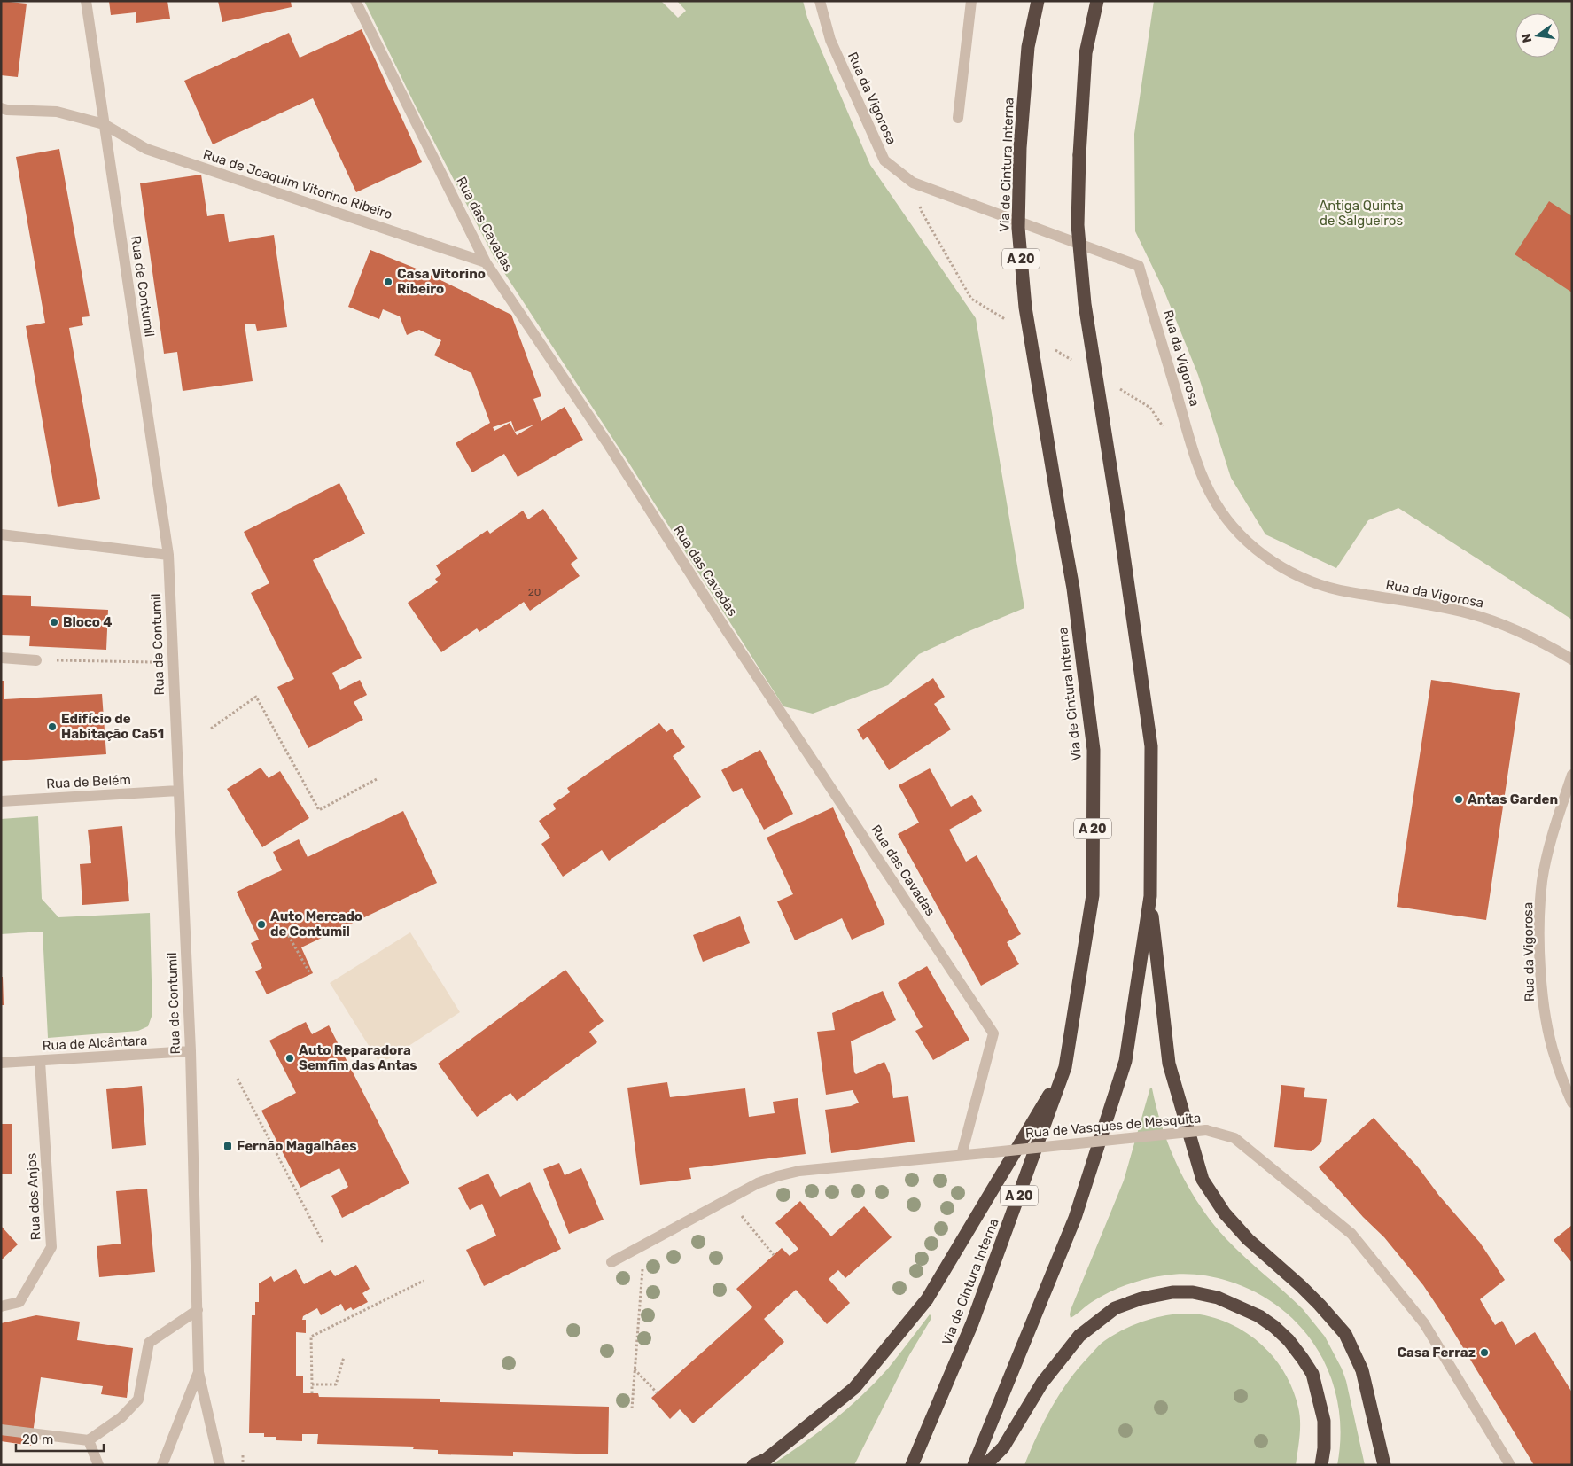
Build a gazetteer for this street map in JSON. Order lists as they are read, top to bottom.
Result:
{
  "streets": {
    "highway": ["Via de Cintura Interna", "A 20"],
    "street": [
      "Rua da Vigorosa",
      "Rua de Joaquim Vitorino Ribeiro",
      "Rua das Cavadas",
      "Rua de Contumil",
      "Rua de Belém",
      "Rua de Alcântara",
      "Rua de Vasques de Mesquita",
      "Rua dos Anjos"
    ]
  },
  "crossings": [
    ["Rua de Joaquim Vitorino Ribeiro", "Rua das Cavadas"],
    ["Rua de Joaquim Vitorino Ribeiro", "Rua de Contumil"],
    ["Rua das Cavadas", "Rua de Vasques de Mesquita"],
    ["Rua de Contumil", "Rua de Belém"],
    ["Rua de Contumil", "Rua de Alcântara"],
    ["Rua de Alcântara", "Rua dos Anjos"]
  ],
  "parks": ["Antiga Quinta de Salgueiros"],
  "places": {
    "other": [
      "Casa Vitorino Ribeiro",
      "Bloco 4",
      "Edifício de Habitação Ca51",
      "Antas Garden",
      "Auto Mercado de Contumil",
      "Auto Reparadora Semfim das Antas",
      "Casa Ferraz"
    ],
    "transit": ["Fernão Magalhães"]
  },
  "house_numbers": ["20"],
  "scale_bar": "20 m",
  "north": "left"
}
